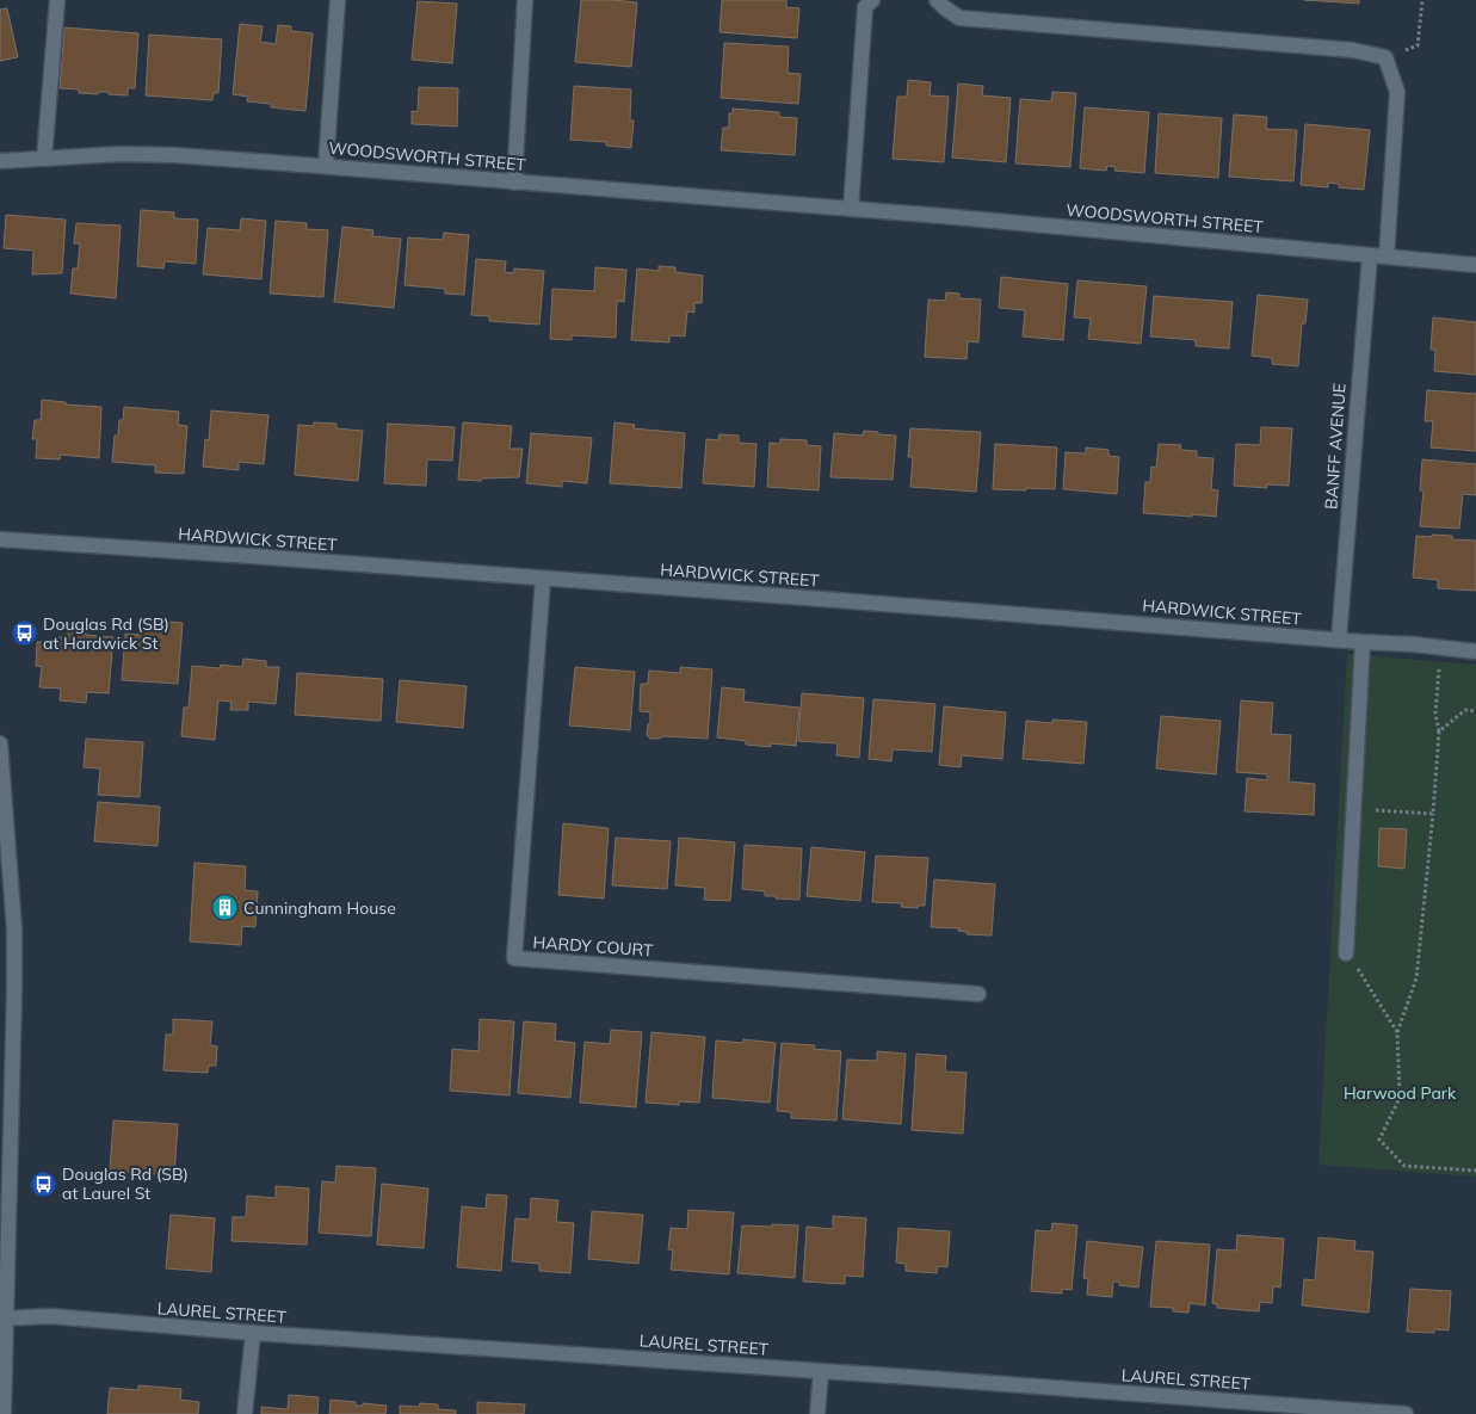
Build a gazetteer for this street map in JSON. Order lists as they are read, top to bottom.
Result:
{
  "streets": {
    "street": [
      "WOODSWORTH STREET",
      "BANFF AVENUE",
      "HARDWICK STREET",
      "HARDY COURT",
      "LAUREL STREET"
    ]
  },
  "crossings": [
    ["WOODSWORTH STREET", "BANFF AVENUE"],
    ["BANFF AVENUE", "HARDWICK STREET"],
    ["HARDWICK STREET", "HARDY COURT"]
  ],
  "parks": ["Harwood Park"],
  "places": {
    "bus stop": ["Douglas Rd (SB) at Hardwick St", "Douglas Rd (SB) at Laurel St"],
    "building": ["Cunningham House"]
  }
}
